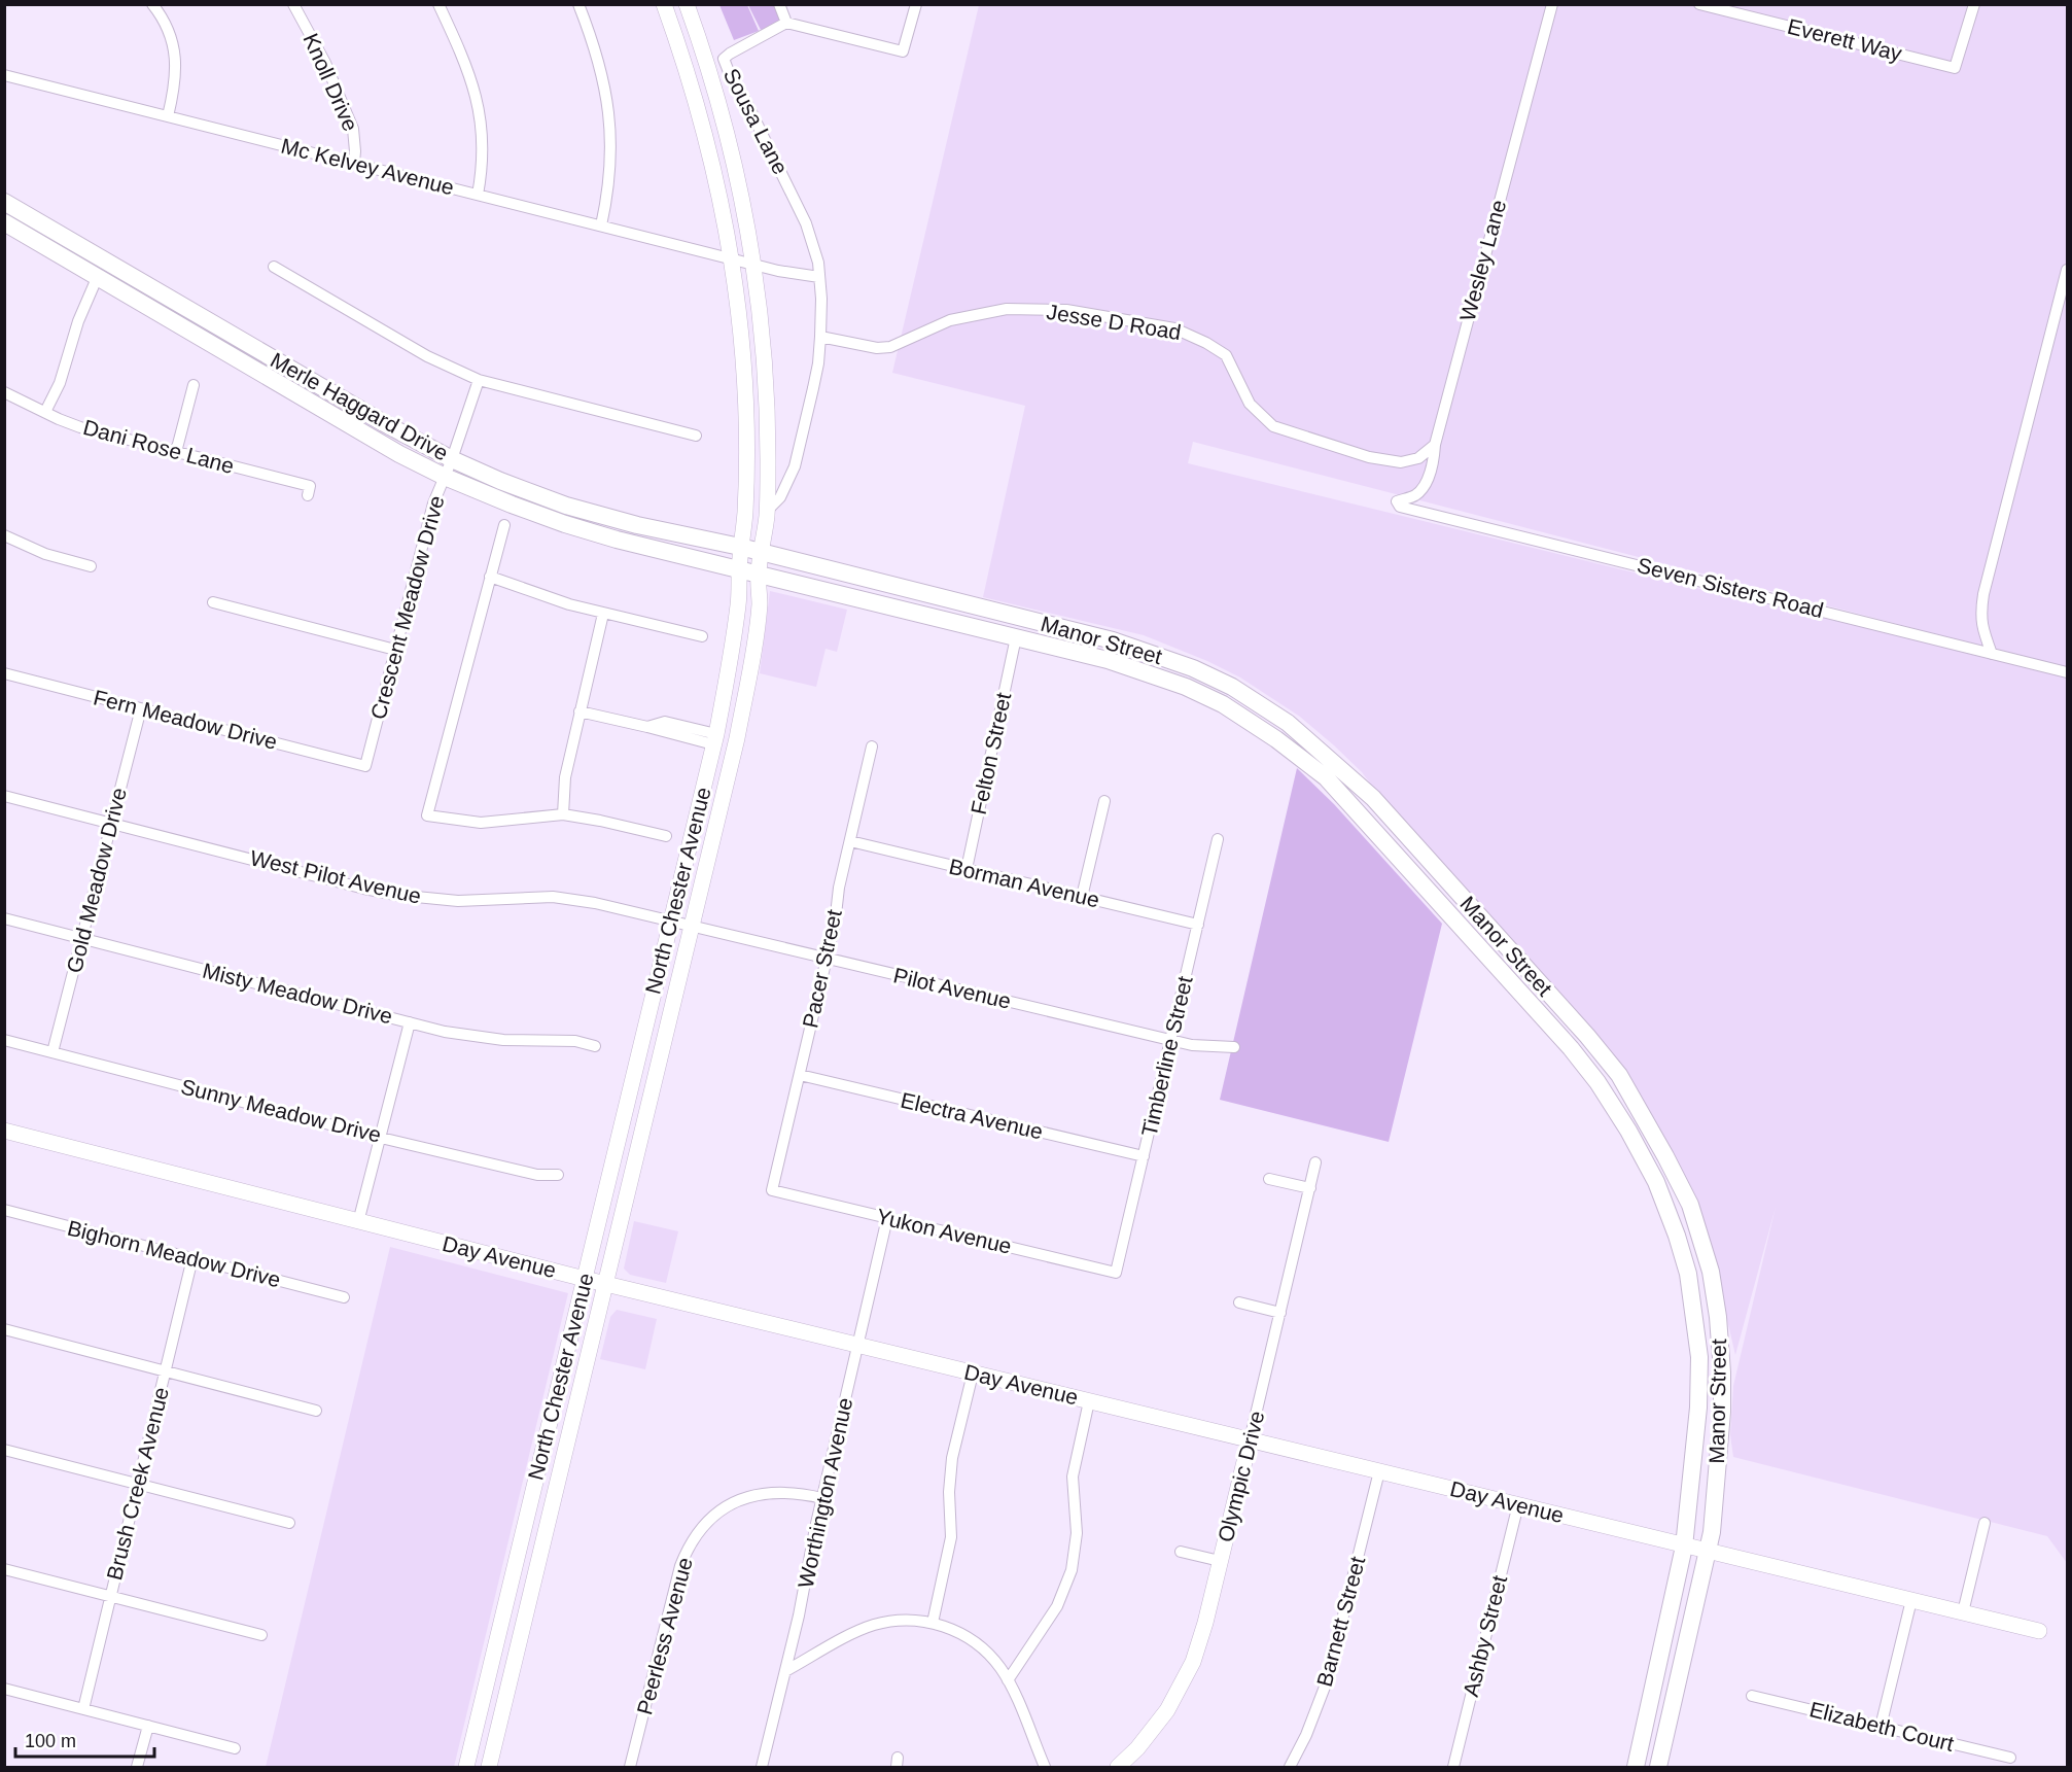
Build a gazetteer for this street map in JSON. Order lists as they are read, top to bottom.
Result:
{
  "streets": {
    "main road": [
      "Merle Haggard Drive",
      "Manor Street",
      "North Chester Avenue",
      "Day Avenue",
      "Olympic Drive"
    ],
    "street": [
      "Everett Way",
      "Knoll Drive",
      "Sousa Lane",
      "Mc Kelvey Avenue",
      "Wesley Lane",
      "Jesse D Road",
      "Dani Rose Lane",
      "Seven Sisters Road",
      "Crescent Meadow Drive",
      "Fern Meadow Drive",
      "Felton Street",
      "West Pilot Avenue",
      "Gold Meadow Drive",
      "Borman Avenue",
      "Pacer Street",
      "Pilot Avenue",
      "Misty Meadow Drive",
      "Timberline Street",
      "Sunny Meadow Drive",
      "Electra Avenue",
      "Yukon Avenue",
      "Bighorn Meadow Drive",
      "Brush Creek Avenue",
      "Worthington Avenue",
      "Barnett Street",
      "Peerless Avenue",
      "Ashby Street",
      "Elizabeth Court"
    ]
  },
  "crossings": [
    ["Knoll Drive", "Mc Kelvey Avenue"],
    ["Mc Kelvey Avenue", "North Chester Avenue"],
    ["Wesley Lane", "Jesse D Road"],
    ["Wesley Lane", "Seven Sisters Road"],
    ["Merle Haggard Drive", "Crescent Meadow Drive"],
    ["Merle Haggard Drive", "Manor Street"],
    ["Merle Haggard Drive", "North Chester Avenue"],
    ["Crescent Meadow Drive", "Fern Meadow Drive"],
    ["Manor Street", "Felton Street"],
    ["Manor Street", "North Chester Avenue"],
    ["Manor Street", "Day Avenue"],
    ["Fern Meadow Drive", "Gold Meadow Drive"],
    ["Felton Street", "Borman Avenue"],
    ["West Pilot Avenue", "Gold Meadow Drive"],
    ["West Pilot Avenue", "North Chester Avenue"],
    ["West Pilot Avenue", "Pilot Avenue"],
    ["Gold Meadow Drive", "Misty Meadow Drive"],
    ["Gold Meadow Drive", "Sunny Meadow Drive"],
    ["Borman Avenue", "Pacer Street"],
    ["Borman Avenue", "Timberline Street"],
    ["North Chester Avenue", "Pilot Avenue"],
    ["North Chester Avenue", "Day Avenue"],
    ["Pacer Street", "Pilot Avenue"],
    ["Pacer Street", "Electra Avenue"],
    ["Pacer Street", "Yukon Avenue"],
    ["Pilot Avenue", "Timberline Street"],
    ["Timberline Street", "Electra Avenue"],
    ["Timberline Street", "Yukon Avenue"],
    ["Yukon Avenue", "Worthington Avenue"],
    ["Bighorn Meadow Drive", "Brush Creek Avenue"],
    ["Day Avenue", "Olympic Drive"],
    ["Day Avenue", "Worthington Avenue"],
    ["Day Avenue", "Barnett Street"],
    ["Day Avenue", "Ashby Street"],
    ["Worthington Avenue", "Peerless Avenue"]
  ],
  "scale_bar": "100 m"
}
